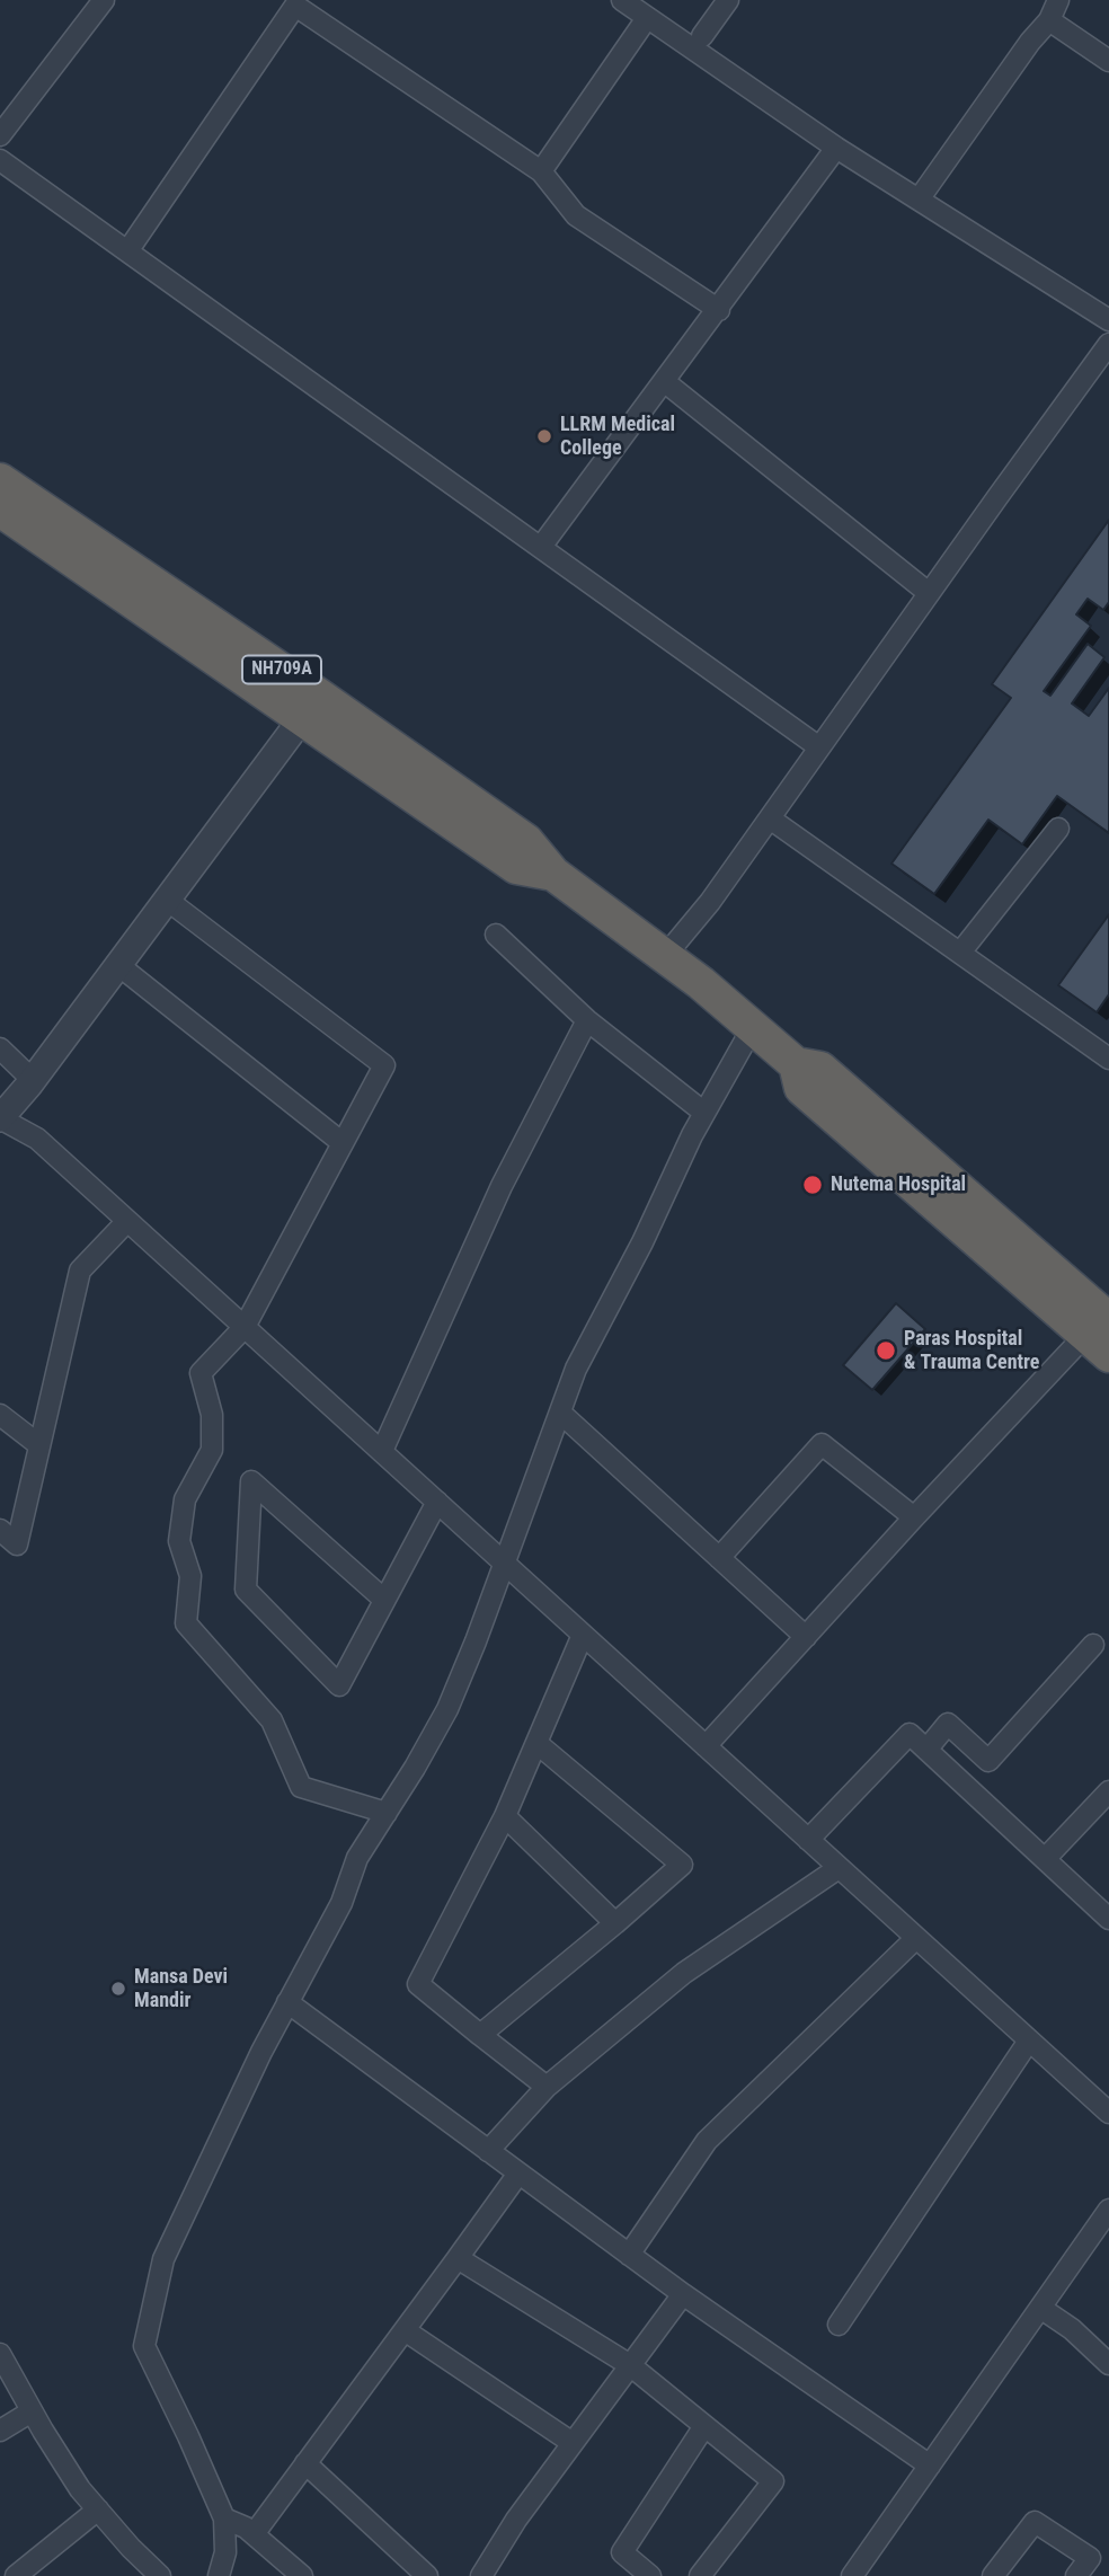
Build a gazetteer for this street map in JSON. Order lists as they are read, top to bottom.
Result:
{
  "streets": {
    "highway": ["NH709A"]
  },
  "places": [
    "LLRM Medical College",
    "Nutema Hospital",
    "Paras Hospital & Trauma Centre",
    "Mansa Devi Mandir"
  ]
}
